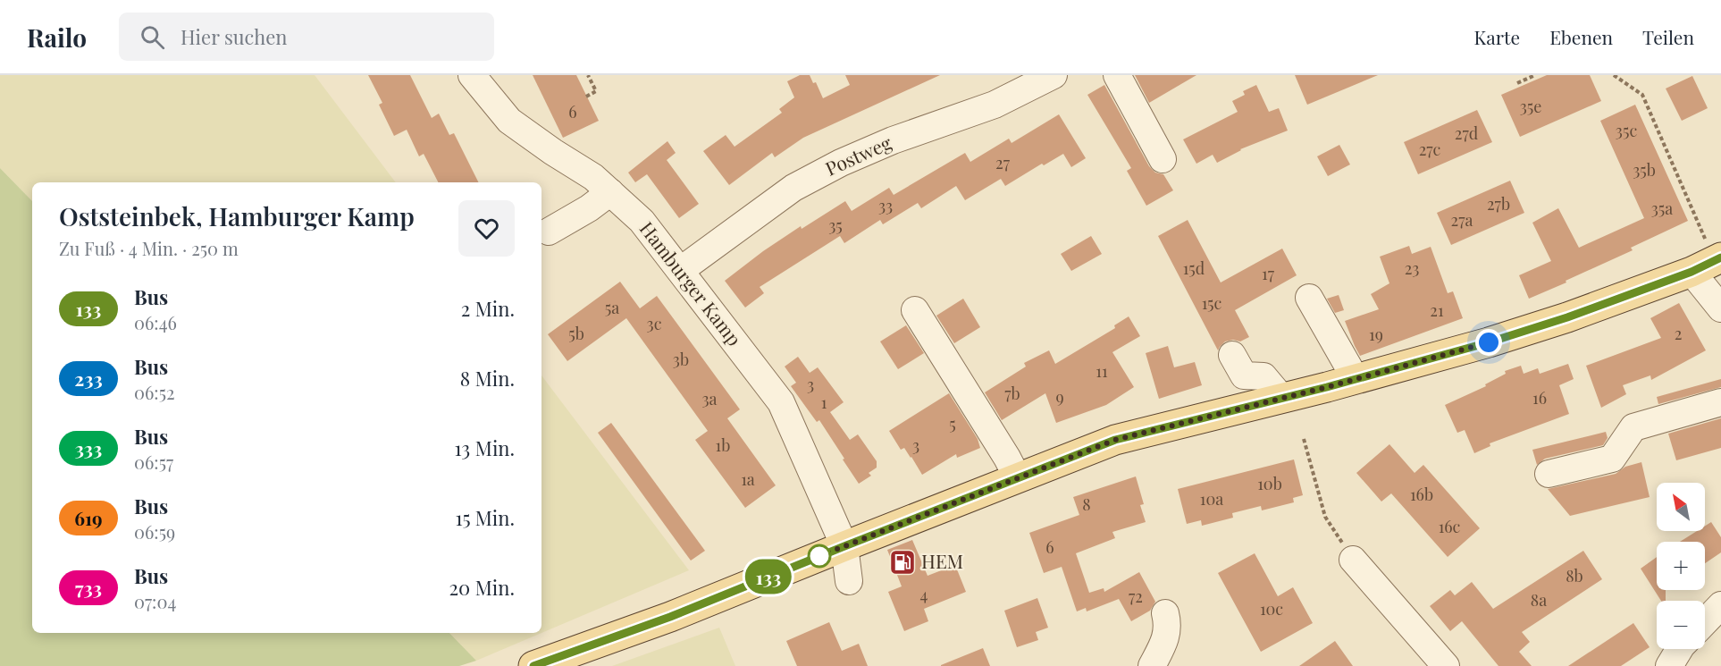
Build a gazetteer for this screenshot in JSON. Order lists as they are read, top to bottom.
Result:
{
  "streets": {
    "street": ["Postweg", "Hamburger Kamp"]
  },
  "crossings": [
    ["Postweg", "Hamburger Kamp"]
  ],
  "places": {
    "fuel station": ["HEM"]
  },
  "lines": ["bus line 133"],
  "house_numbers": [
    "35e",
    "6",
    "35c",
    "27d",
    "27c",
    "27",
    "35b",
    "27b",
    "33",
    "35a",
    "27a",
    "35",
    "15d",
    "23",
    "17",
    "15c",
    "5a",
    "21",
    "3c",
    "5b",
    "2",
    "19",
    "3b",
    "11",
    "3",
    "7b",
    "9",
    "16",
    "3a",
    "1",
    "5",
    "1b",
    "3",
    "1a",
    "10b",
    "16b",
    "10a",
    "8",
    "16c",
    "6",
    "8b",
    "4",
    "72",
    "8a",
    "10c"
  ],
  "north": "top left",
  "page": {
    "header": "Railo",
    "search": "Hier suchen",
    "nav": ["Karte", "Ebenen", "Teilen"],
    "on_map": "133",
    "heading": ["Oststeinbek, Hamburger Kamp", "Zu Fuß · 4 Min. · 250 m"],
    "list": [
      {
        "mark": "133",
        "name": "Bus",
        "note": "06:46",
        "value": "2 Min."
      },
      {
        "mark": "233",
        "name": "Bus",
        "note": "06:52",
        "value": "8 Min."
      },
      {
        "mark": "333",
        "name": "Bus",
        "note": "06:57",
        "value": "13 Min."
      },
      {
        "mark": "619",
        "name": "Bus",
        "note": "06:59",
        "value": "15 Min."
      },
      {
        "mark": "733",
        "name": "Bus",
        "note": "07:04",
        "value": "20 Min."
      }
    ],
    "map_buttons": ["+", "−"]
  }
}
